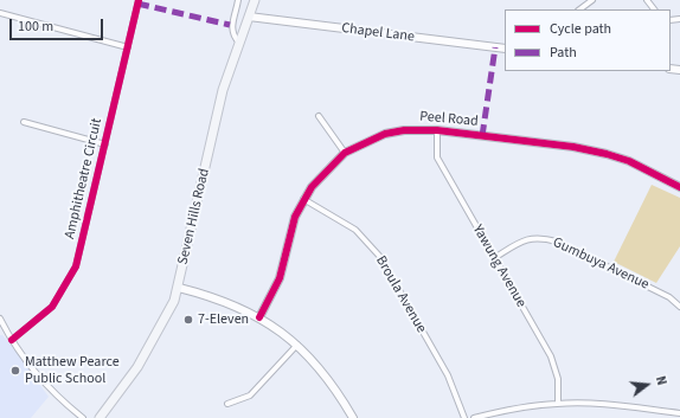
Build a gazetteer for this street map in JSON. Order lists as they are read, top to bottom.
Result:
{
  "streets": {
    "main road": ["Seven Hills Road"],
    "street": [
      "Chapel Lane",
      "Peel Road",
      "Amphitheatre Circuit",
      "Gumbuya Avenue",
      "Yawung Avenue",
      "Broula Avenue"
    ]
  },
  "crossings": [
    ["Chapel Lane", "Seven Hills Road"],
    ["Peel Road", "Yawung Avenue"],
    ["Peel Road", "Broula Avenue"],
    ["Gumbuya Avenue", "Yawung Avenue"]
  ],
  "places": ["7-Eleven", "Matthew Pearce Public School"],
  "legend": ["Cycle path", "Path"],
  "scale_bar": "100 m",
  "north": "right"
}
